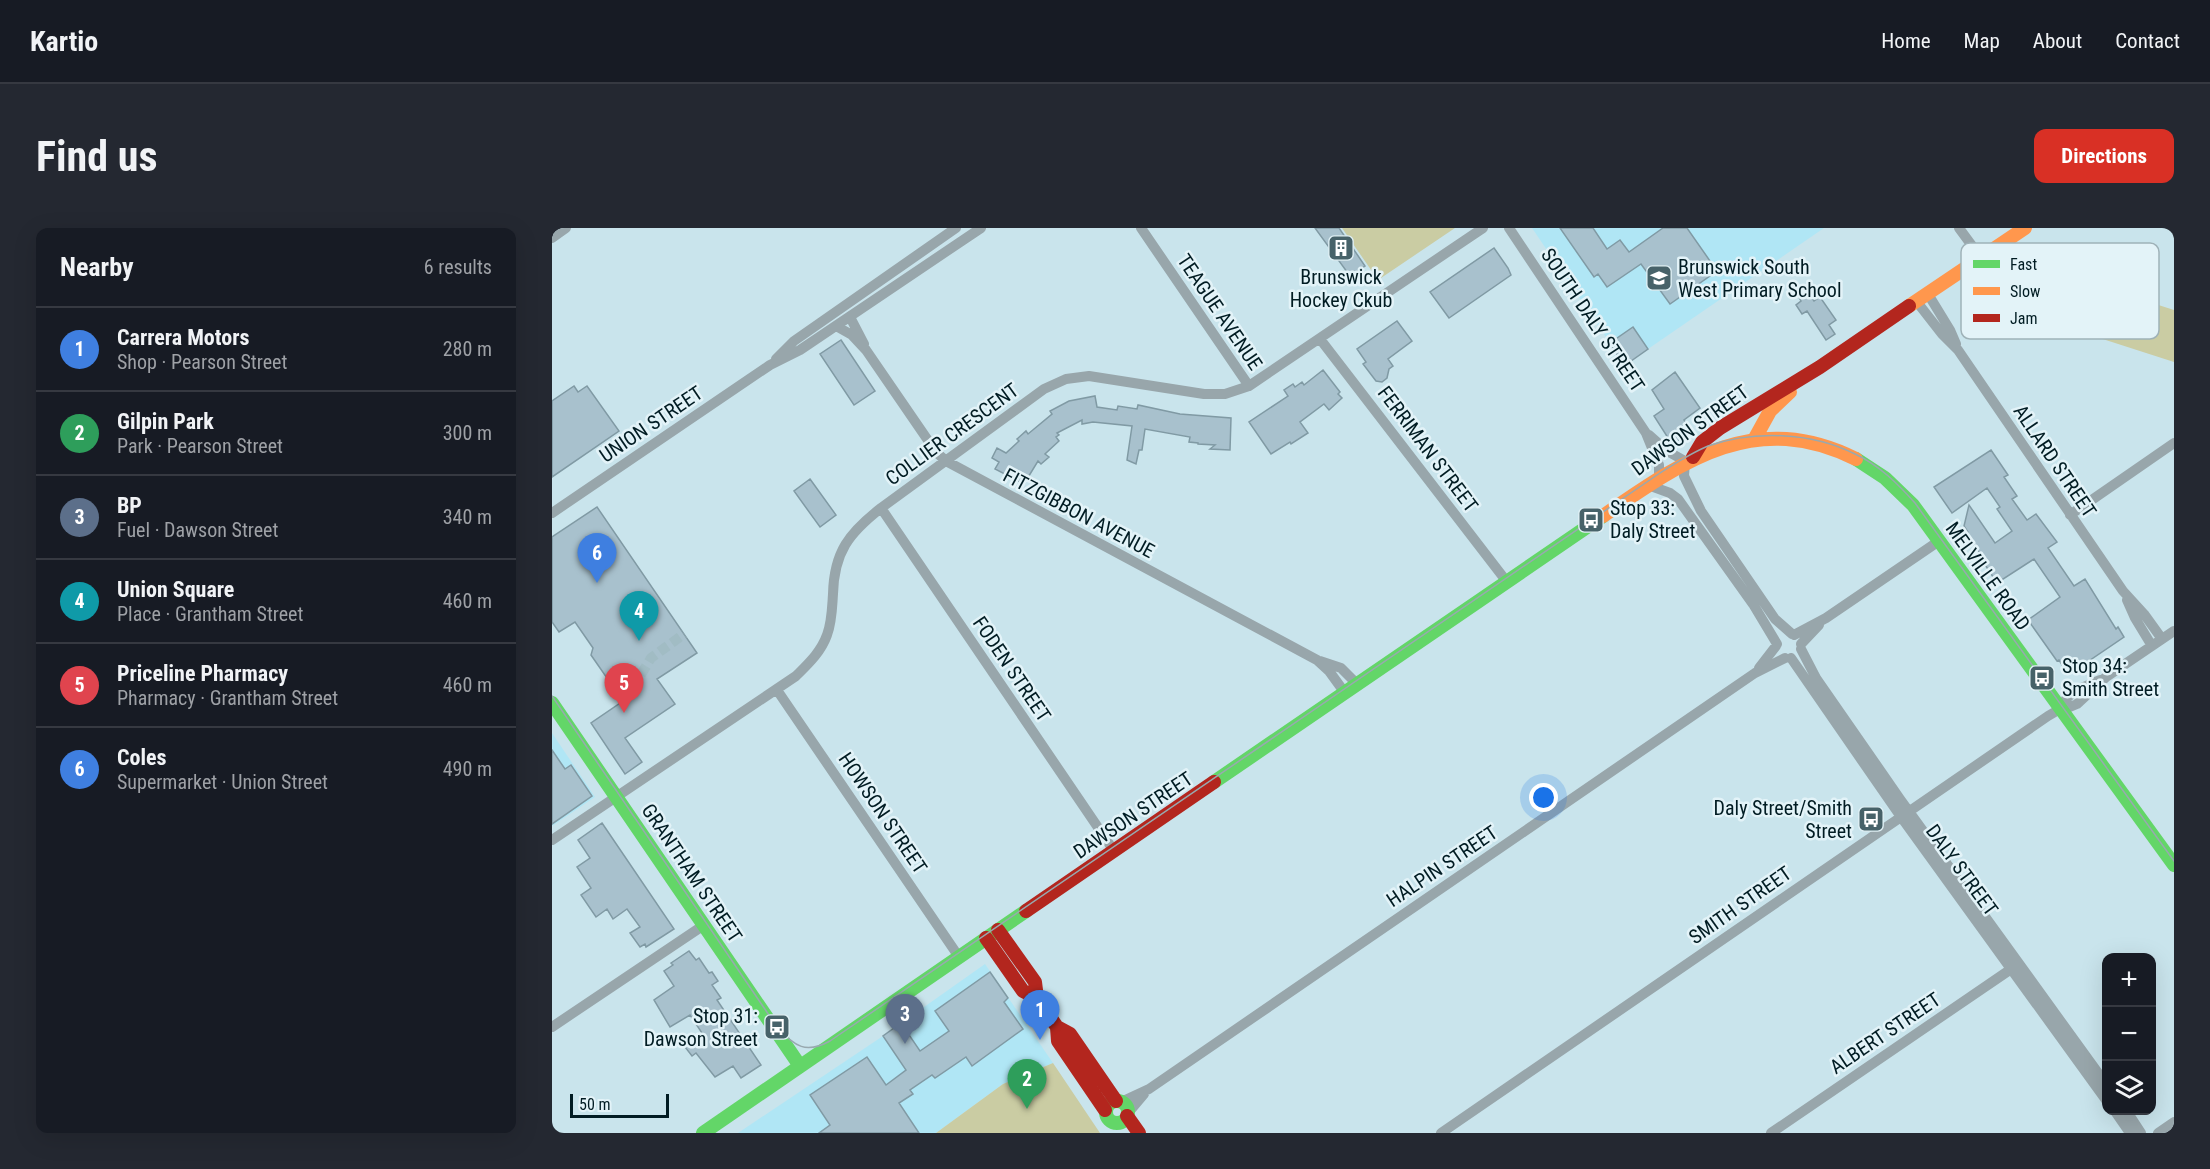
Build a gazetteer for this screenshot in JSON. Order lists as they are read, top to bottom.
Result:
{
  "streets": {
    "main road": ["DAWSON STREET", "MELVILLE ROAD", "GRANTHAM STREET"],
    "street": [
      "TEAGUE AVENUE",
      "SOUTH DALY STREET",
      "UNION STREET",
      "COLLIER CRESCENT",
      "FERRIMAN STREET",
      "ALLARD STREET",
      "FITZGIBBON AVENUE",
      "FODEN STREET",
      "HOWSON STREET",
      "HALPIN STREET",
      "DALY STREET",
      "SMITH STREET",
      "ALBERT STREET"
    ]
  },
  "crossings": [
    ["TEAGUE AVENUE", "COLLIER CRESCENT"],
    ["SOUTH DALY STREET", "DAWSON STREET"],
    ["SOUTH DALY STREET", "MELVILLE ROAD"],
    ["SOUTH DALY STREET", "DALY STREET"],
    ["UNION STREET", "FITZGIBBON AVENUE"],
    ["DAWSON STREET", "FERRIMAN STREET"],
    ["DAWSON STREET", "ALLARD STREET"],
    ["DAWSON STREET", "FITZGIBBON AVENUE"],
    ["DAWSON STREET", "MELVILLE ROAD"],
    ["DAWSON STREET", "FODEN STREET"],
    ["DAWSON STREET", "HOWSON STREET"],
    ["DAWSON STREET", "DALY STREET"],
    ["DAWSON STREET", "GRANTHAM STREET"],
    ["COLLIER CRESCENT", "FERRIMAN STREET"],
    ["COLLIER CRESCENT", "FITZGIBBON AVENUE"],
    ["COLLIER CRESCENT", "FODEN STREET"],
    ["COLLIER CRESCENT", "HOWSON STREET"],
    ["COLLIER CRESCENT", "GRANTHAM STREET"],
    ["ALLARD STREET", "SMITH STREET"],
    ["MELVILLE ROAD", "DALY STREET"],
    ["MELVILLE ROAD", "SMITH STREET"],
    ["HALPIN STREET", "DALY STREET"],
    ["DALY STREET", "SMITH STREET"],
    ["DALY STREET", "ALBERT STREET"]
  ],
  "places": {
    "building": ["Brunswick Hockey Ckub"],
    "school or university": ["Brunswick South West Primary School"],
    "bus stop": [
      "Stop 33: Daly Street",
      "Stop 34: Smith Street",
      "Daly Street/Smith Street",
      "Stop 31: Dawson Street"
    ]
  },
  "legend": ["Fast", "Slow", "Jam"],
  "scale_bar": "50 m",
  "page": {
    "header": "Kartio",
    "nav": [
      "Home",
      "Map",
      "About",
      "Contact"
    ],
    "buttons": "Directions",
    "title": "Find us",
    "heading": ["Nearby", "6 results"],
    "list": [
      {
        "mark": "1",
        "name": "Carrera Motors",
        "note": "Shop · Pearson Street",
        "value": "280 m"
      },
      {
        "mark": "2",
        "name": "Gilpin Park",
        "note": "Park · Pearson Street",
        "value": "300 m"
      },
      {
        "mark": "3",
        "name": "BP",
        "note": "Fuel · Dawson Street",
        "value": "340 m"
      },
      {
        "mark": "4",
        "name": "Union Square",
        "note": "Place · Grantham Street",
        "value": "460 m"
      },
      {
        "mark": "5",
        "name": "Priceline Pharmacy",
        "note": "Pharmacy · Grantham Street",
        "value": "460 m"
      },
      {
        "mark": "6",
        "name": "Coles",
        "note": "Supermarket · Union Street",
        "value": "490 m"
      }
    ],
    "pins": [
      "6",
      "4",
      "5",
      "1",
      "3",
      "2"
    ],
    "map_buttons": ["+", "−"],
    "scale": "50 m"
  }
}
